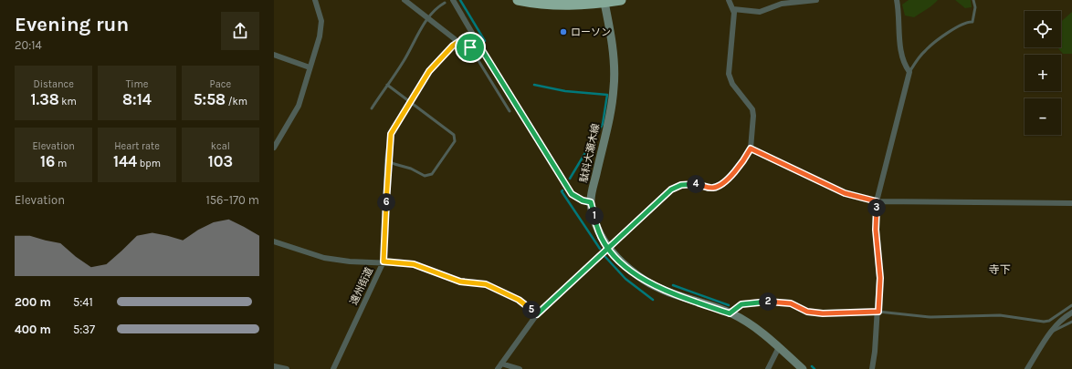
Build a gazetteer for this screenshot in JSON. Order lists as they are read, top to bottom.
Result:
{
  "streets": {
    "main road": ["駄科大瀬木線"],
    "street": ["遠州街道"]
  },
  "districts": ["寺下"],
  "places": ["ローソン"],
  "page": {
    "heading": ["Evening run", "20:14"],
    "map_buttons": ["+", "−"],
    "stats": [
      ["Distance", "1.38 km"],
      ["Time", "8:14"],
      ["Pace", "5:58 /km"],
      ["Elevation", "16 m"],
      ["Heart rate", "144 bpm"],
      ["kcal", "103"]
    ],
    "pins": [
      "4",
      "6",
      "3",
      "1",
      "2",
      "5"
    ],
    "chart": ["Elevation", "156–170 m"],
    "list": [
      {
        "name": "200 m",
        "note": "5:41"
      },
      {
        "name": "400 m",
        "note": "5:37"
      }
    ]
  }
}
